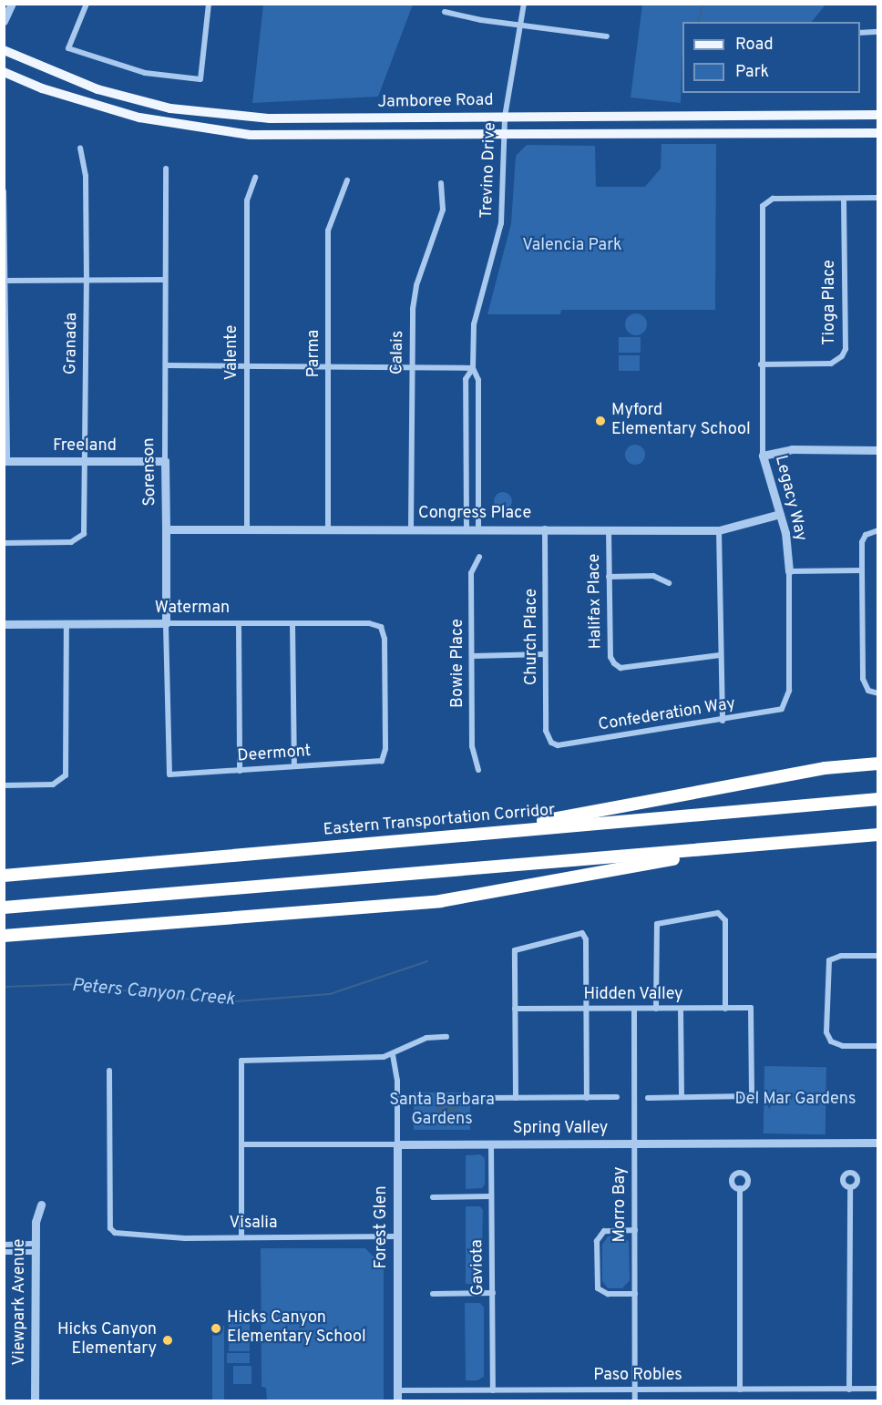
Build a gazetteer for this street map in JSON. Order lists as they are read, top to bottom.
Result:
{
  "streets": {
    "highway": ["Eastern Transportation Corridor"],
    "main road": ["Jamboree Road"],
    "street": [
      "Trevino Drive",
      "Tioga Place",
      "Granada",
      "Valente",
      "Calais",
      "Parma",
      "Freeland",
      "Sorenson",
      "Legacy Way",
      "Congress Place",
      "Halifax Place",
      "Waterman",
      "Church Place",
      "Bowie Place",
      "Confederation Way",
      "Deermont",
      "Hidden Valley",
      "Spring Valley",
      "Morro Bay",
      "Visalia",
      "Forest Glen",
      "Gaviota",
      "Viewpark Avenue",
      "Paso Robles"
    ]
  },
  "crossings": [
    ["Jamboree Road", "Trevino Drive"],
    ["Trevino Drive", "Congress Place"],
    ["Tioga Place", "Legacy Way"],
    ["Granada", "Freeland"],
    ["Valente", "Congress Place"],
    ["Calais", "Congress Place"],
    ["Parma", "Congress Place"],
    ["Freeland", "Sorenson"],
    ["Sorenson", "Congress Place"],
    ["Sorenson", "Waterman"],
    ["Sorenson", "Deermont"],
    ["Legacy Way", "Congress Place"],
    ["Legacy Way", "Confederation Way"],
    ["Congress Place", "Halifax Place"],
    ["Congress Place", "Church Place"],
    ["Waterman", "Deermont"],
    ["Church Place", "Confederation Way"],
    ["Hidden Valley", "Morro Bay"],
    ["Spring Valley", "Morro Bay"],
    ["Spring Valley", "Forest Glen"],
    ["Spring Valley", "Gaviota"],
    ["Morro Bay", "Paso Robles"],
    ["Visalia", "Forest Glen"],
    ["Forest Glen", "Paso Robles"],
    ["Gaviota", "Paso Robles"]
  ],
  "water": ["Peters Canyon Creek"],
  "parks": ["Valencia Park", "Del Mar Gardens", "Santa Barbara Gardens"],
  "places": ["Myford Elementary School", "Hicks Canyon Elementary School", "Hicks Canyon Elementary"],
  "legend": ["Road", "Park"]
}
